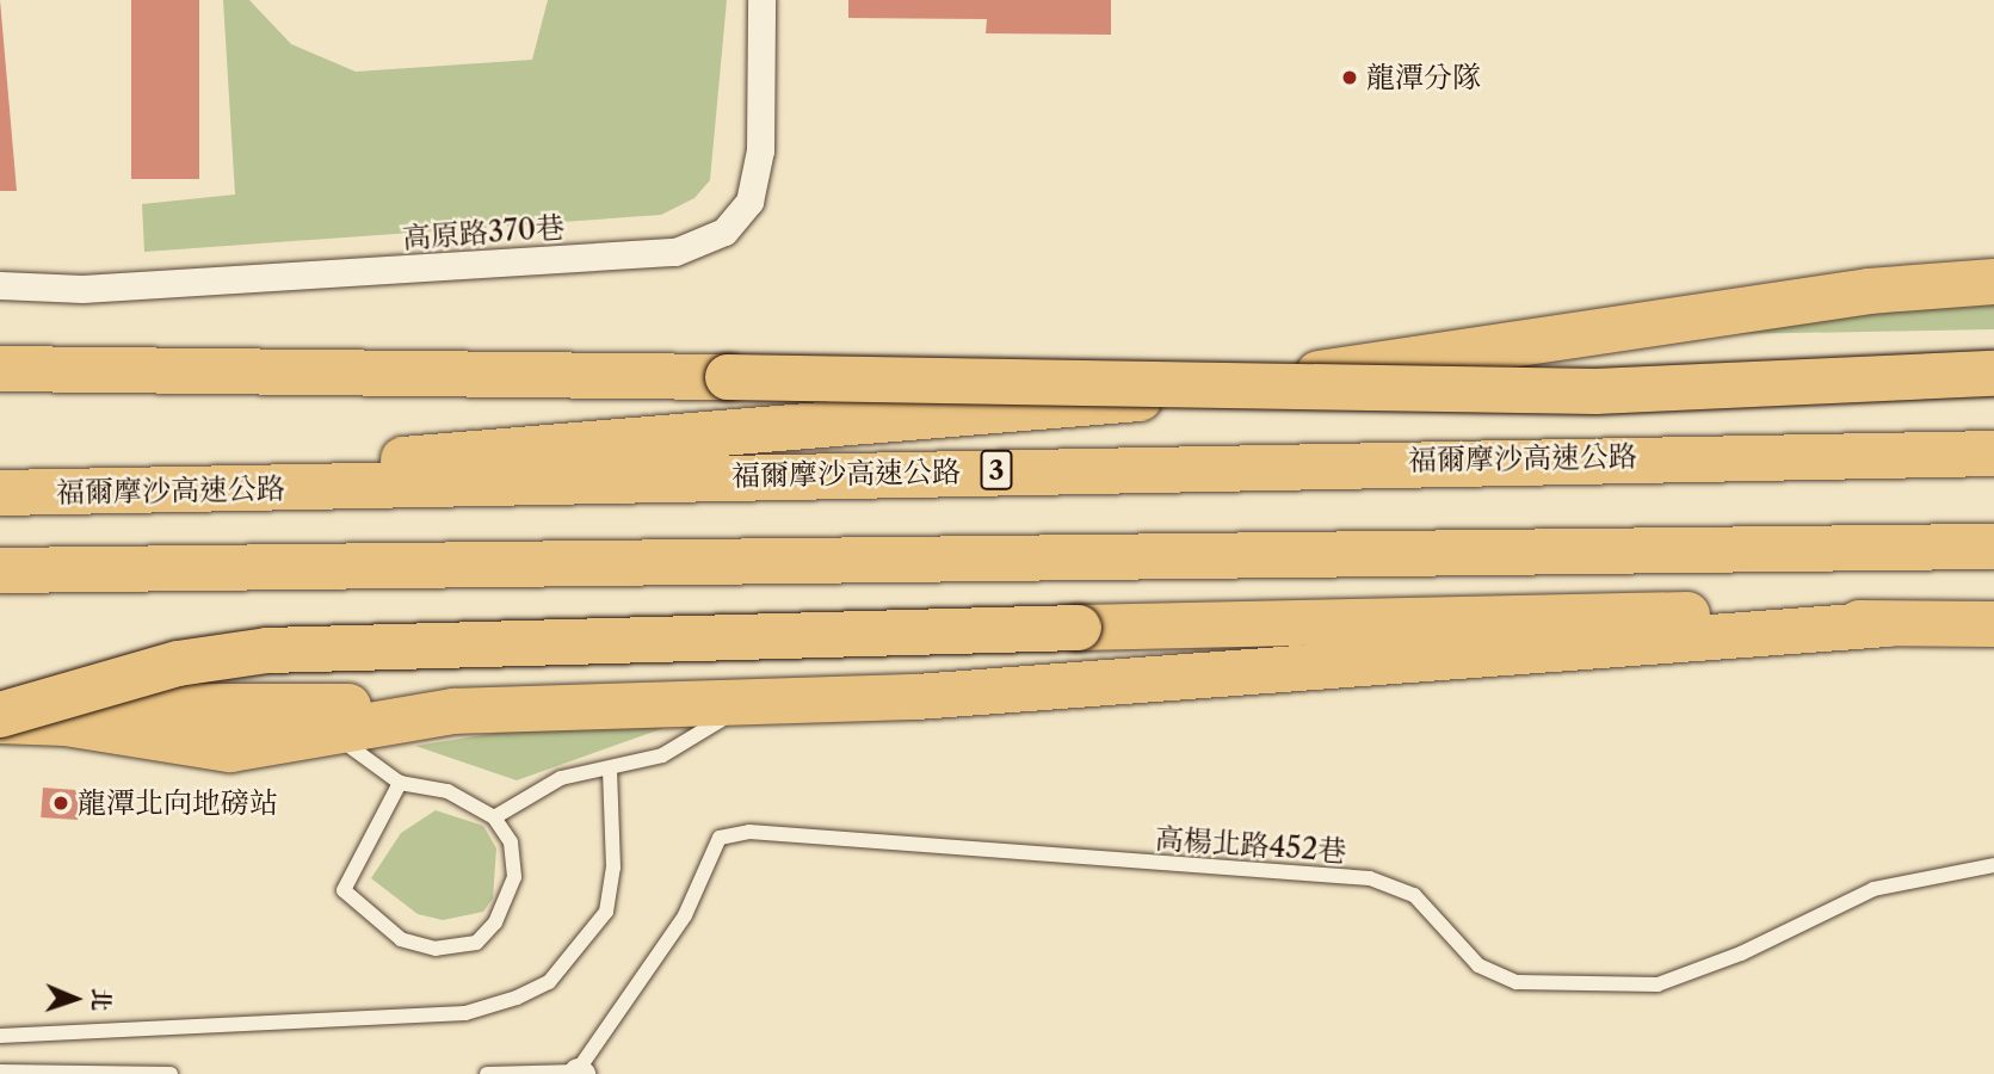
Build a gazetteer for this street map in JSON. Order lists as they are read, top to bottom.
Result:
{
  "streets": {
    "highway": ["福爾摩沙高速公路", "3"],
    "street": ["高原路370巷"],
    "lane": ["高楊北路452巷"]
  },
  "places": ["龍潭分隊", "龍潭北向地磅站"],
  "north": "right"
}
